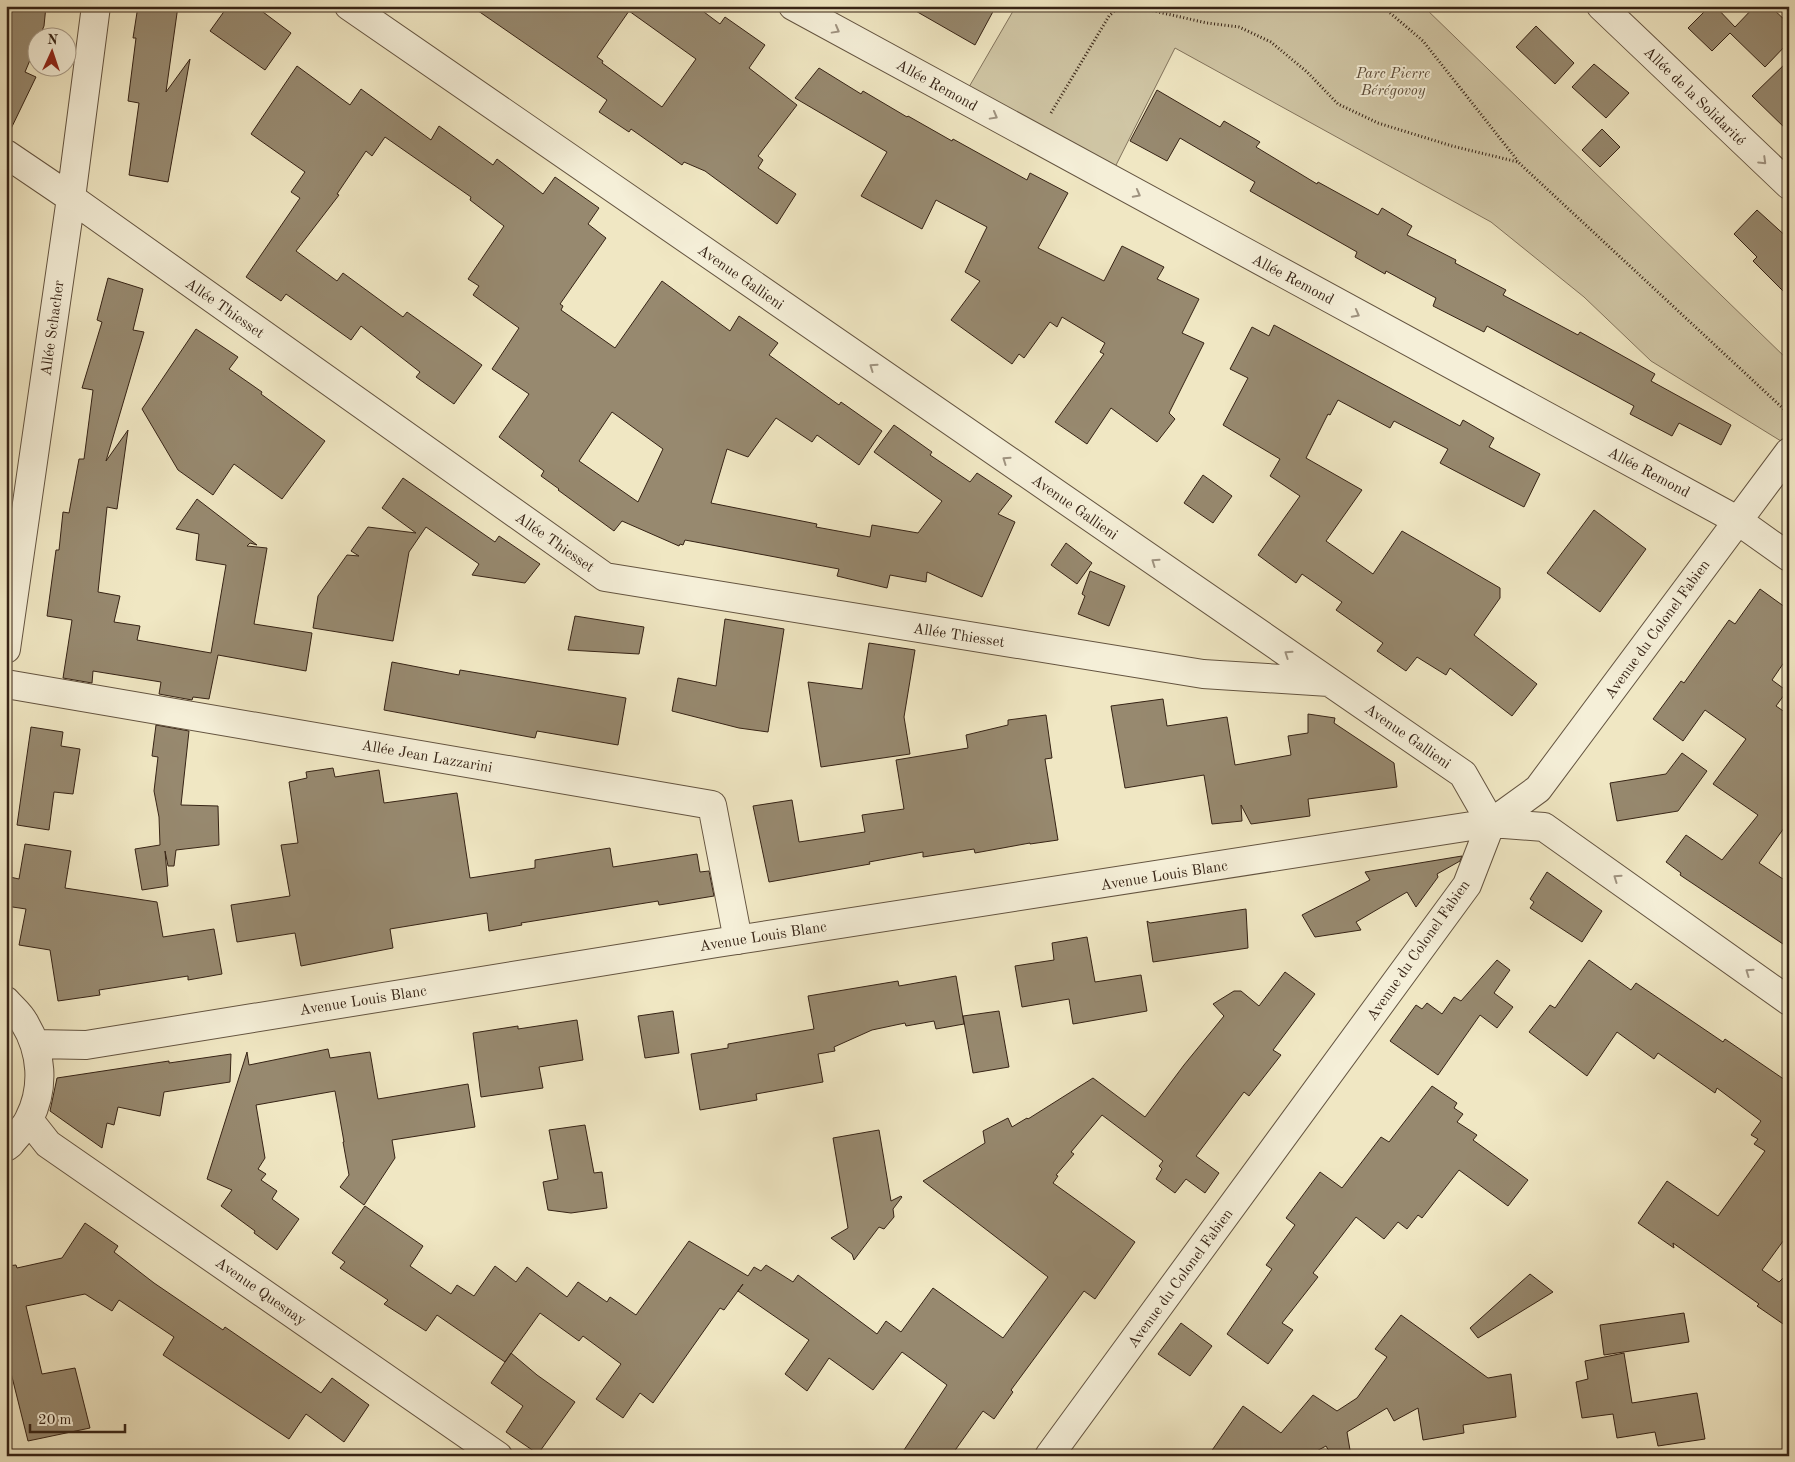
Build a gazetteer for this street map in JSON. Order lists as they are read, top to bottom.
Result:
{
  "streets": {
    "street": [
      "Allée Remond",
      "Allée de la Solidarité",
      "Avenue Gallieni",
      "Allée Thiesset",
      "Allée Schacher",
      "Avenue du Colonel Fabien",
      "Allée Jean Lazzarini",
      "Avenue Louis Blanc",
      "Avenue Quesnay"
    ]
  },
  "crossings": [
    ["Allée Remond", "Avenue du Colonel Fabien"],
    ["Avenue Gallieni", "Allée Thiesset"],
    ["Avenue Gallieni", "Avenue du Colonel Fabien"],
    ["Avenue Gallieni", "Avenue Louis Blanc"],
    ["Allée Thiesset", "Allée Schacher"],
    ["Avenue du Colonel Fabien", "Avenue Louis Blanc"],
    ["Allée Jean Lazzarini", "Avenue Louis Blanc"]
  ],
  "one_way": ["Allée Remond", "Allée de la Solidarité", "Avenue Gallieni"],
  "parks": ["Parc Pierre Bérégovoy"],
  "scale_bar": "20 m",
  "north": "top"
}
